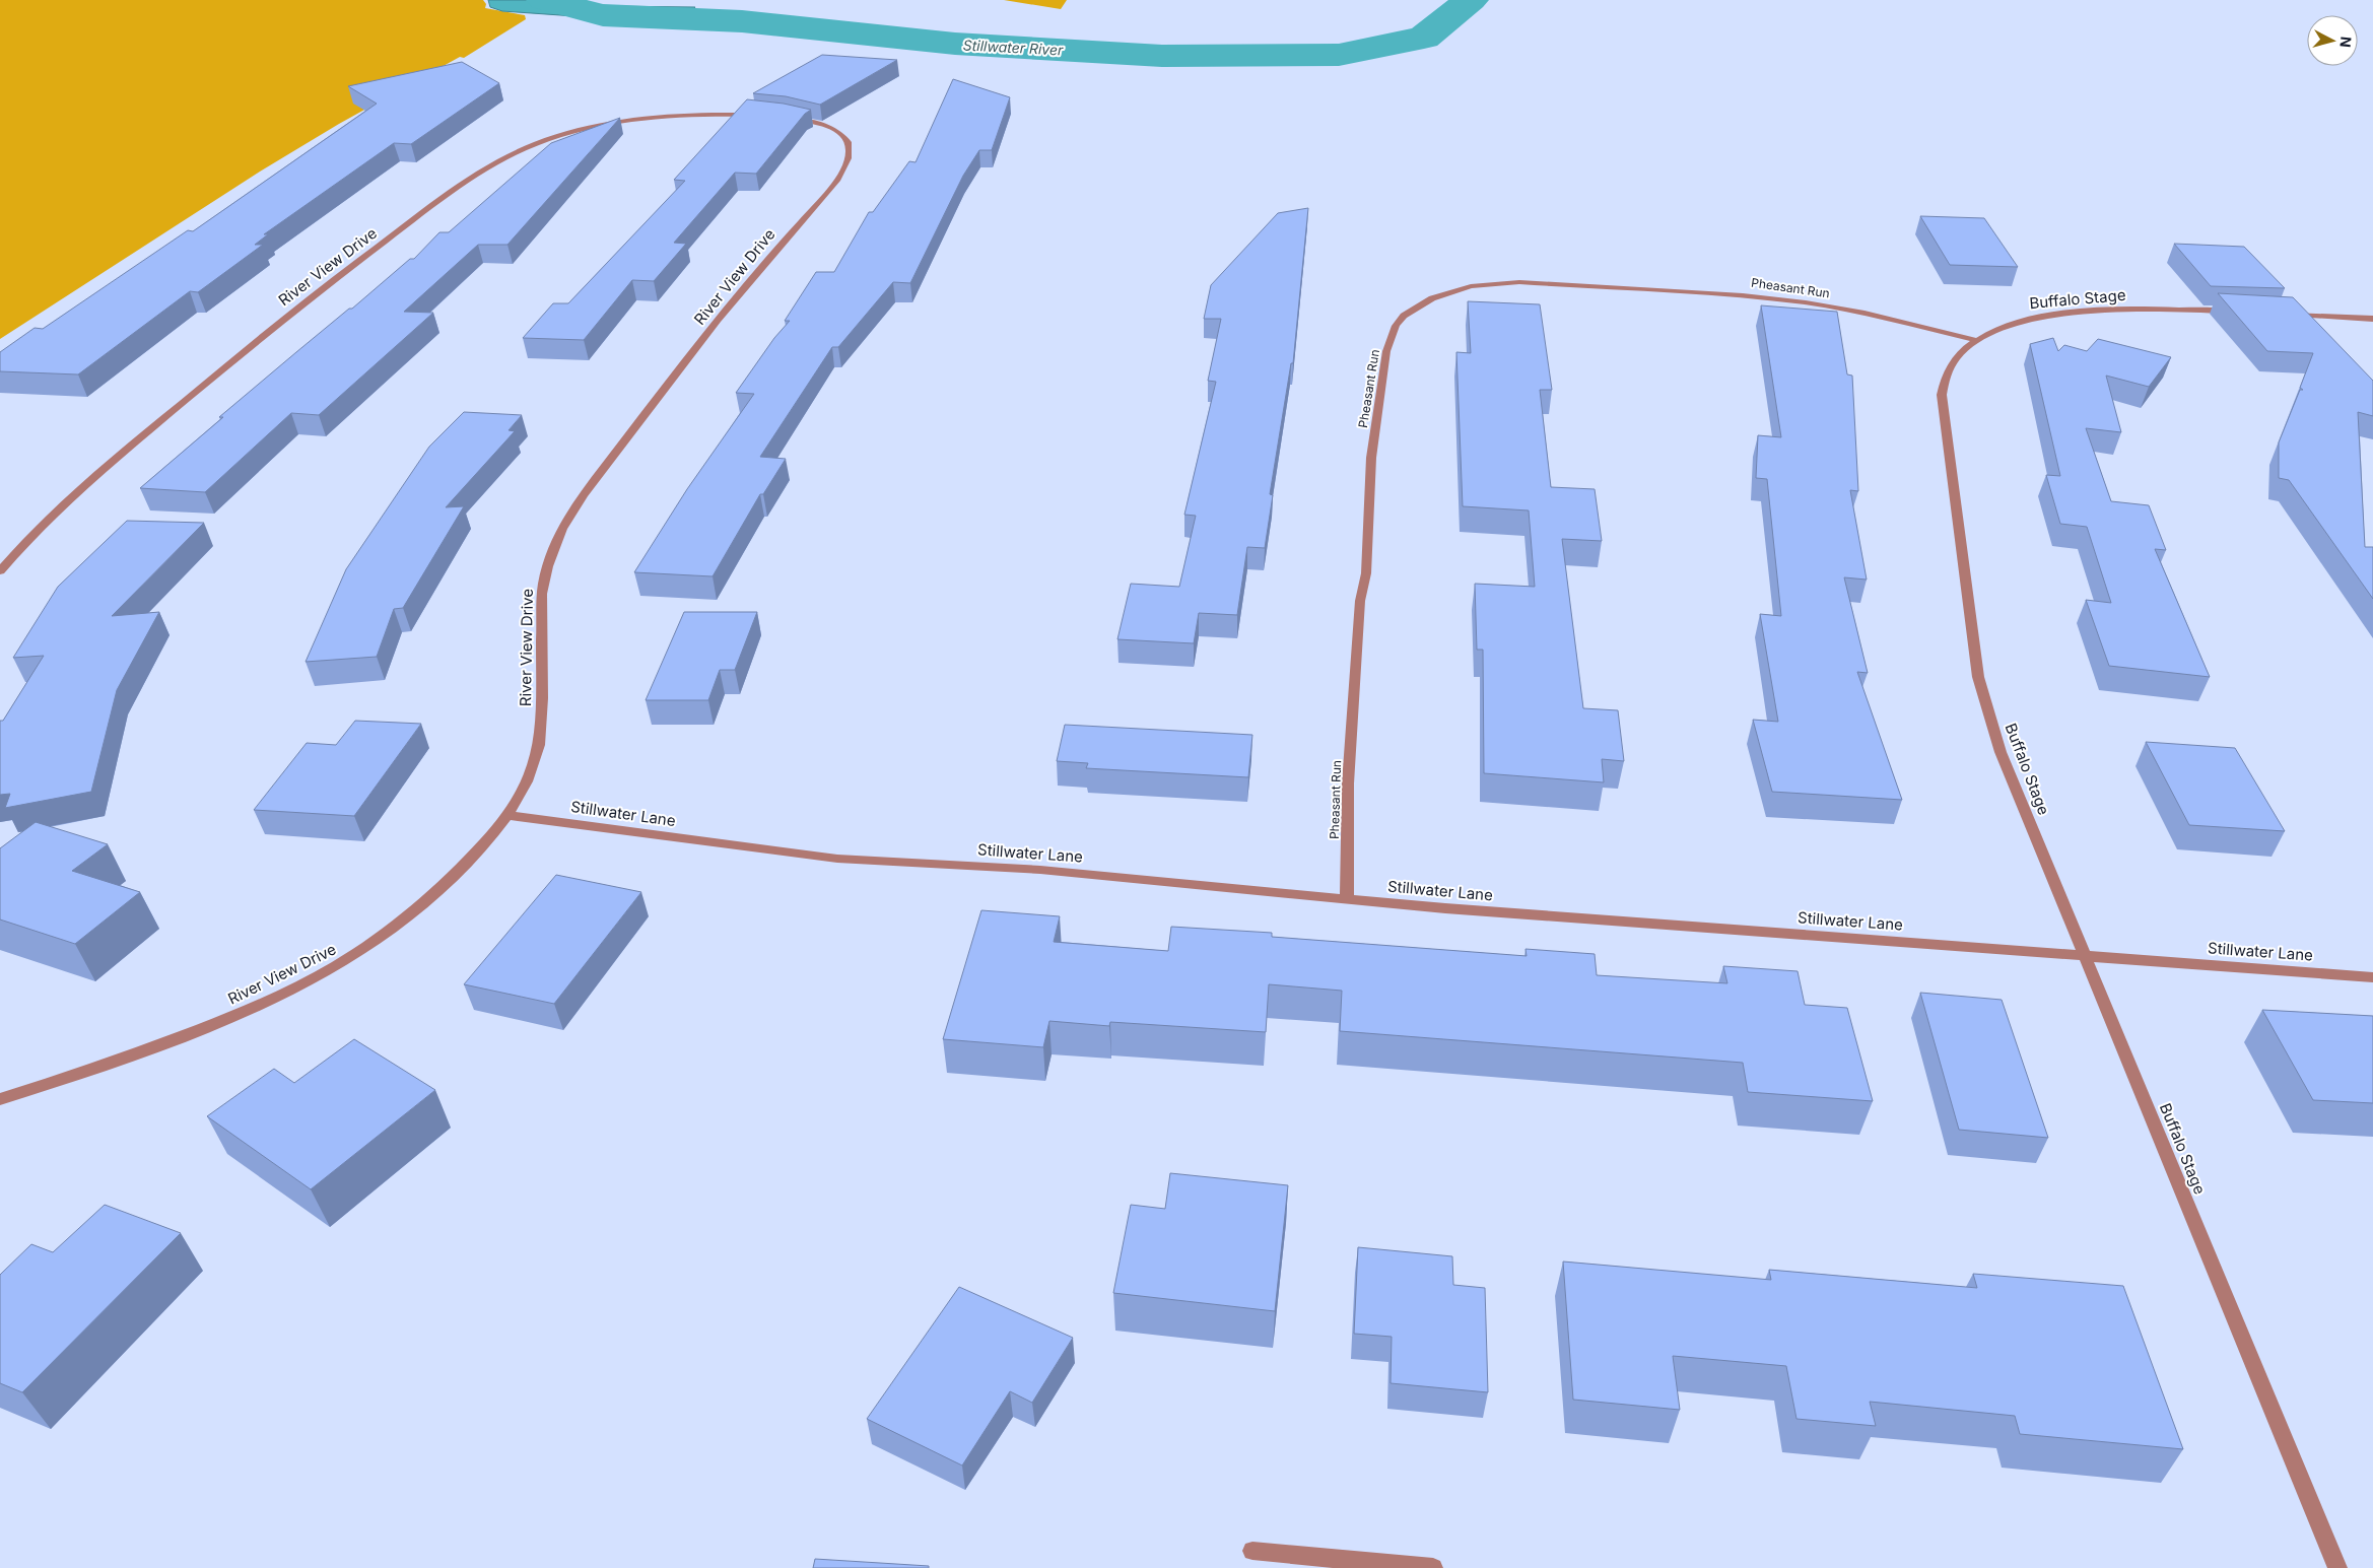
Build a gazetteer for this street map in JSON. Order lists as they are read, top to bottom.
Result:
{
  "streets": {
    "street": [
      "River View Drive",
      "Pheasant Run",
      "Buffalo Stage",
      "Stillwater Lane"
    ]
  },
  "crossings": [
    ["River View Drive", "Stillwater Lane"],
    ["Pheasant Run", "Buffalo Stage"],
    ["Pheasant Run", "Stillwater Lane"],
    ["Buffalo Stage", "Stillwater Lane"]
  ],
  "water": ["Stillwater River"],
  "north": "right"
}
